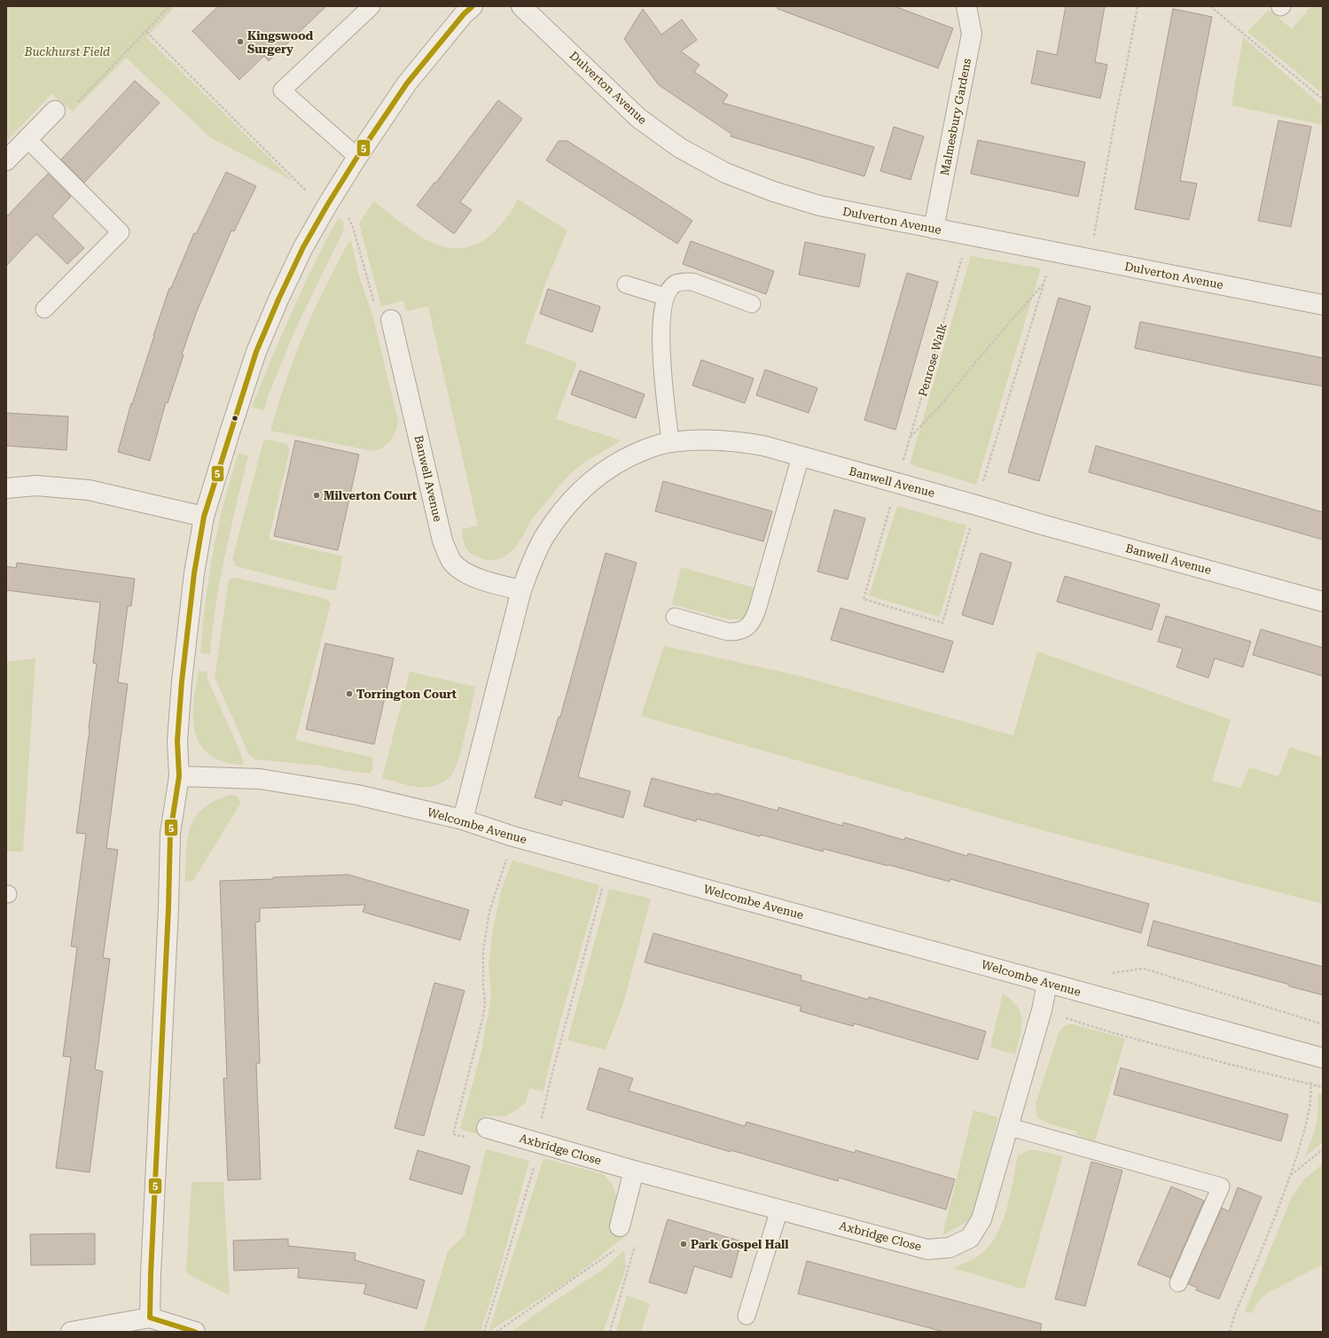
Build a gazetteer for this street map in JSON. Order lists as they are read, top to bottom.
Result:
{
  "streets": {
    "street": [
      "Dulverton Avenue",
      "Malmesbury Gardens",
      "Banwell Avenue",
      "Welcombe Avenue",
      "Axbridge Close"
    ],
    "path": ["Penrose Walk"]
  },
  "crossings": [
    ["Dulverton Avenue", "Malmesbury Gardens"],
    ["Dulverton Avenue", "Penrose Walk"],
    ["Penrose Walk", "Banwell Avenue"],
    ["Banwell Avenue", "Welcombe Avenue"],
    ["Welcombe Avenue", "Axbridge Close"]
  ],
  "parks": ["Buckhurst Field"],
  "places": [
    "Kingswood Surgery",
    "Milverton Court",
    "Torrington Court",
    "Park Gospel Hall"
  ],
  "lines": ["transit line 5"]
}
